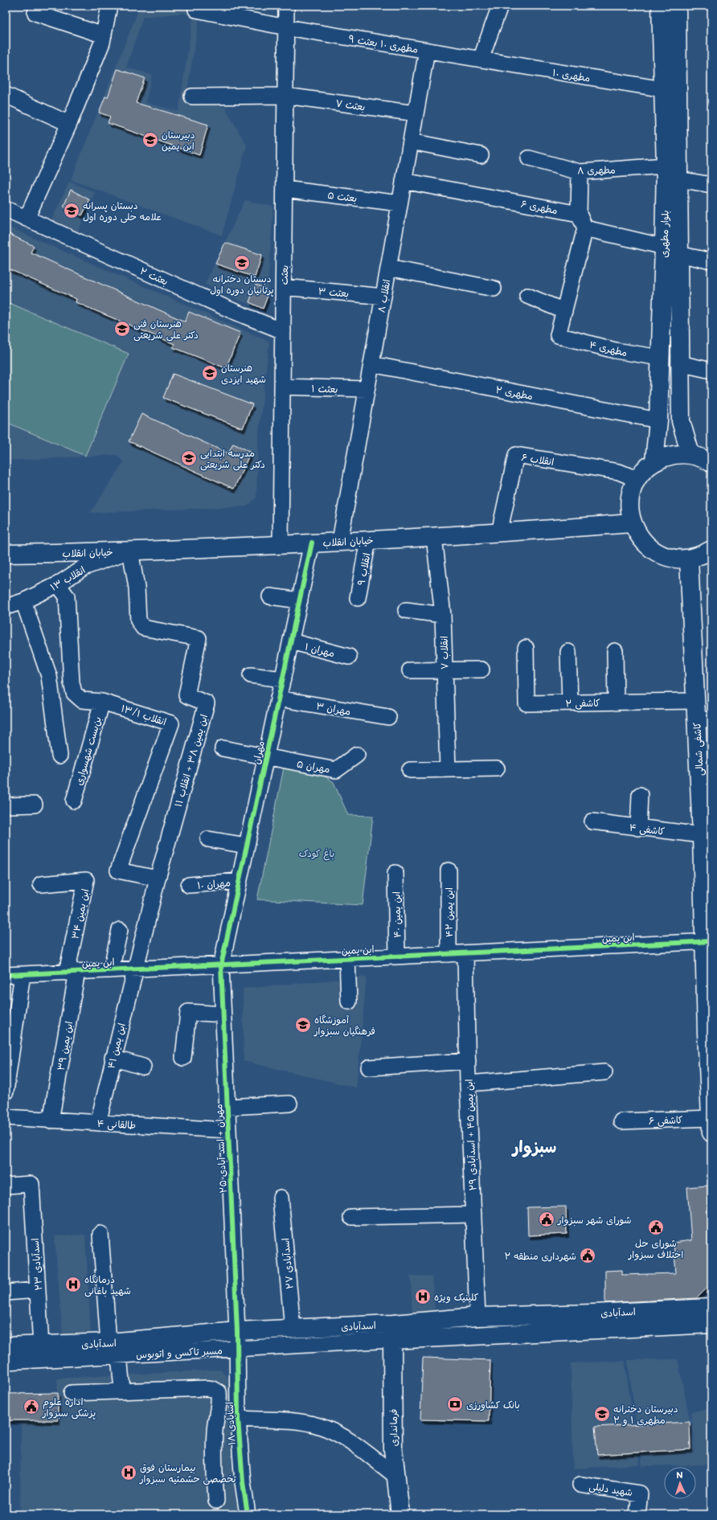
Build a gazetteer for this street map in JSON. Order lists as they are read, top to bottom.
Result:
{
  "streets": {
    "main road": [
      "بلوار مطهری",
      "خیابان انقلاب",
      "کاشفی شمالی",
      "اسدآبادی",
      "فرمانداری"
    ],
    "street": [
      "مطهری ۱۰ بعثت ۹",
      "مطهری ۱۰",
      "بعثت ۷",
      "مطهری ۸",
      "بعثت ۵",
      "مطهری ۶",
      "بعثت",
      "بعثت ۲",
      "بعثت ۳",
      "انقلاب ۸",
      "مطهری ۴",
      "بعثت ۱",
      "مطهری ۲",
      "انقلاب ۶",
      "انقلاب ۹",
      "انقلاب ۱۳",
      "مهران ۱",
      "انقلاب ۷",
      "کاشفی ۲",
      "مهران ۳",
      "انقلاب ۱۳/۱",
      "بن‌بست شهسواری",
      "مهران",
      "ابن یمین ۳۸ + انقلاب ۱۱",
      "مهران ۵",
      "کاشفی ۴",
      "مهران ۱۰",
      "ابن یمین ۴۲",
      "ابن یمین ۳۴",
      "ابن یمین ۴۰",
      "ابن یمین",
      "ابن یمین ۳۹",
      "ابن یمین ۴۱",
      "کاشفی ۶",
      "طالقانی ۴",
      "ابن یمین ۴۵ + اسدآبادی ۲۹",
      "مهران + اسد آبادی ۲۵",
      "اسدآبادی ۲۷",
      "اسدآبادی ۲۳",
      "مسیر تاکسی و اتوبوس",
      "اسآبادی ۱۸",
      "شهید دلیلی"
    ]
  },
  "crossings": [
    ["مطهری ۱۰ بعثت ۹", "مطهری ۱۰"],
    ["مطهری ۱۰ بعثت ۹", "بعثت"],
    ["مطهری ۱۰ بعثت ۹", "انقلاب ۸"],
    ["مطهری ۱۰", "بلوار مطهری"],
    ["بعثت ۷", "بعثت"],
    ["بعثت ۷", "انقلاب ۸"],
    ["مطهری ۸", "بلوار مطهری"],
    ["بعثت ۵", "بعثت"],
    ["بعثت ۵", "انقلاب ۸"],
    ["مطهری ۶", "انقلاب ۸"],
    ["بلوار مطهری", "مطهری ۴"],
    ["بلوار مطهری", "مطهری ۲"],
    ["بعثت", "بعثت ۲"],
    ["بعثت", "بعثت ۳"],
    ["بعثت", "بعثت ۱"],
    ["بعثت", "خیابان انقلاب"],
    ["بعثت ۳", "انقلاب ۸"],
    ["انقلاب ۸", "بعثت ۱"],
    ["انقلاب ۸", "مطهری ۲"],
    ["انقلاب ۸", "خیابان انقلاب"],
    ["انقلاب ۶", "خیابان انقلاب"],
    ["خیابان انقلاب", "انقلاب ۹"],
    ["خیابان انقلاب", "انقلاب ۱۳"],
    ["خیابان انقلاب", "انقلاب ۷"],
    ["خیابان انقلاب", "مهران"],
    ["خیابان انقلاب", "ابن یمین ۳۸ + انقلاب ۱۱"],
    ["انقلاب ۱۳", "انقلاب ۱۳/۱"],
    ["انقلاب ۱۳", "ابن یمین ۳۸ + انقلاب ۱۱"],
    ["مهران ۱", "مهران"],
    ["کاشفی ۲", "کاشفی شمالی"],
    ["مهران ۳", "مهران"],
    ["انقلاب ۱۳/۱", "بن‌بست شهسواری"],
    ["انقلاب ۱۳/۱", "ابن یمین ۳۸ + انقلاب ۱۱"],
    ["کاشفی شمالی", "کاشفی ۴"],
    ["کاشفی شمالی", "ابن یمین"],
    ["کاشفی شمالی", "کاشفی ۶"],
    ["مهران", "مهران ۵"],
    ["مهران", "مهران ۱۰"],
    ["مهران", "ابن یمین"],
    ["مهران", "مهران + اسد آبادی ۲۵"],
    ["ابن یمین ۳۸ + انقلاب ۱۱", "ابن یمین"],
    ["ابن یمین ۳۸ + انقلاب ۱۱", "ابن یمین ۴۱"],
    ["ابن یمین ۴۲", "ابن یمین"],
    ["ابن یمین ۳۴", "ابن یمین"],
    ["ابن یمین ۳۴", "ابن یمین ۳۹"],
    ["ابن یمین ۴۰", "ابن یمین"],
    ["ابن یمین", "ابن یمین ۳۹"],
    ["ابن یمین", "ابن یمین ۴۱"],
    ["ابن یمین", "ابن یمین ۴۵ + اسدآبادی ۲۹"],
    ["ابن یمین", "مهران + اسد آبادی ۲۵"],
    ["ابن یمین ۳۹", "طالقانی ۴"],
    ["ابن یمین ۴۱", "طالقانی ۴"],
    ["طالقانی ۴", "مهران + اسد آبادی ۲۵"],
    ["ابن یمین ۴۵ + اسدآبادی ۲۹", "اسدآبادی"],
    ["مهران + اسد آبادی ۲۵", "اسدآبادی"],
    ["مهران + اسد آبادی ۲۵", "اسآبادی ۱۸"],
    ["اسدآبادی ۲۷", "اسدآبادی"],
    ["اسدآبادی ۲۳", "اسدآبادی"],
    ["اسدآبادی", "مسیر تاکسی و اتوبوس"],
    ["اسدآبادی", "اسآبادی ۱۸"],
    ["اسدآبادی", "فرمانداری"],
    ["مسیر تاکسی و اتوبوس", "اسآبادی ۱۸"],
    ["مسیر تاکسی و اتوبوس", "فرمانداری"]
  ],
  "districts": ["سبزوار"],
  "parks": ["باغ کودک"],
  "places": {
    "school or university": [
      "دبیرستان ابن یمین",
      "دبستان پسرانه علامه حلی دوره اول",
      "دبستان دخترانه پرتانیان دوره اول",
      "هنرستان فنی دکتر علی شریعتی",
      "هنرستان شهید ایزدی",
      "مدرسه ابتدایی دکتر علی شریعتی",
      "آموزشگاه فرهنگیان سبزوار",
      "دبیرستان دخترانه مطهری ۱ و ۲"
    ],
    "public building": [
      "شورای شهر سبزوار",
      "شورای حل اختلاف سبزوار",
      "شهرداری منطقه ۲",
      "اداره علوم پزشکی سبزوار"
    ],
    "hospital": ["درمانگاه شهید باغانی", "کلینیک ویژه", "بیمارستان فوق تخصصی حشمتیه سبزوار"],
    "bank": ["بانک کشاورزی"]
  },
  "north": "top"
}
